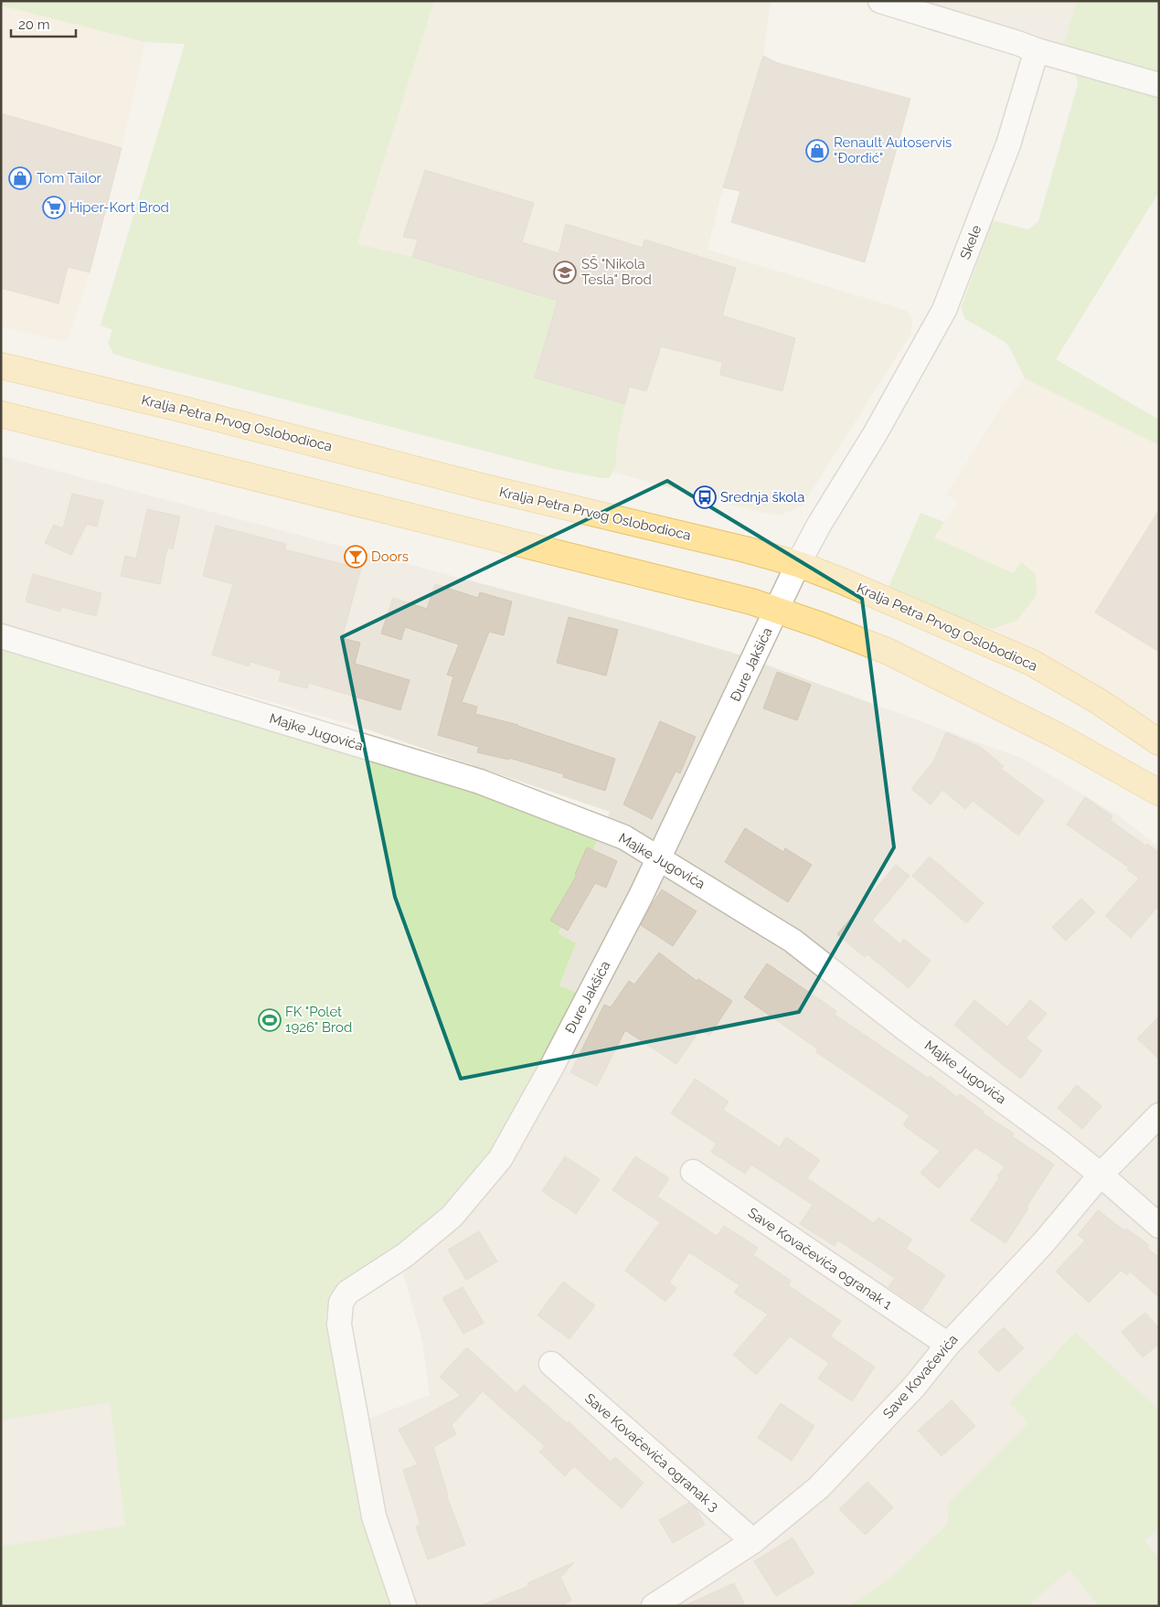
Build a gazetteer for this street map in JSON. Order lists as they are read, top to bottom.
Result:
{
  "streets": {
    "main road": ["Kralja Petra Prvog Oslobodioca"],
    "street": [
      "Skele",
      "Đure Jakšića",
      "Majke Jugovića",
      "Save Kovačevića ogranak 1",
      "Save Kovačevića",
      "Save Kovačevića ogranak 3"
    ]
  },
  "crossings": [
    ["Skele", "Kralja Petra Prvog Oslobodioca"],
    ["Skele", "Đure Jakšića"],
    ["Kralja Petra Prvog Oslobodioca", "Đure Jakšića"],
    ["Đure Jakšića", "Majke Jugovića"],
    ["Majke Jugovića", "Save Kovačevića"],
    ["Save Kovačevića ogranak 1", "Save Kovačevića"],
    ["Save Kovačevića", "Save Kovačevića ogranak 3"]
  ],
  "places": {
    "shop": ["Renault Autoservis \"Đorđić\"", "Tom Tailor"],
    "supermarket": ["Hiper-Kort Brod"],
    "school or university": ["SŠ \"Nikola Tesla\" Brod"],
    "bus stop": ["Srednja škola"],
    "bar": ["Doors"],
    "sports": ["FK \"Polet 1926\" Brod"]
  },
  "scale_bar": "20 m"
}
